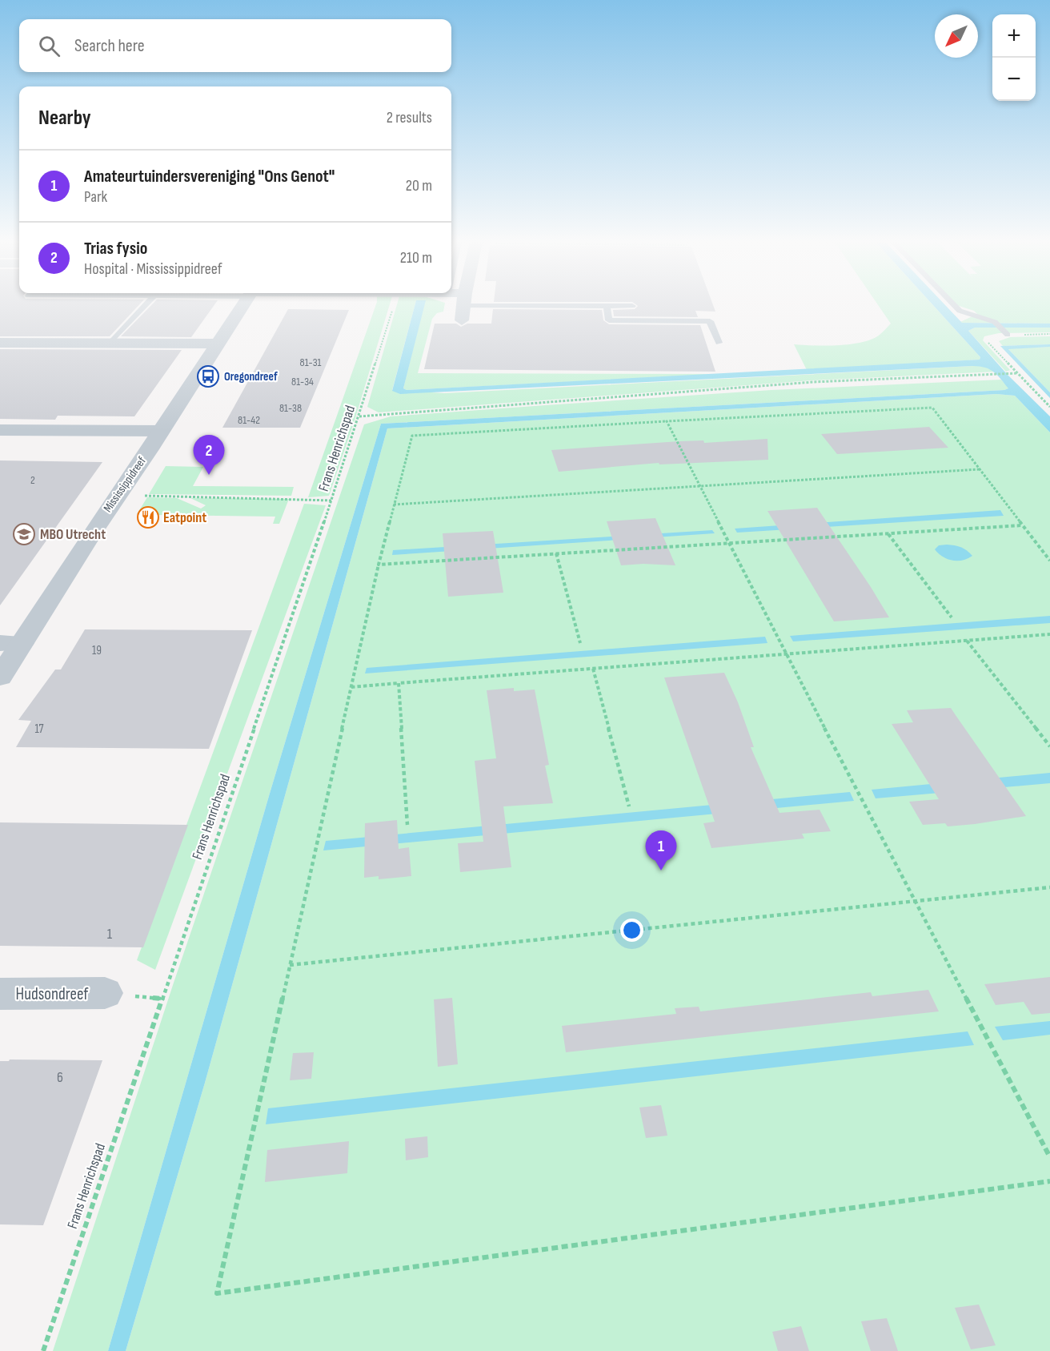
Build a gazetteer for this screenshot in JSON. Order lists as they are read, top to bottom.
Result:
{
  "streets": {
    "street": ["Mississippidreef", "Hudsondreef"],
    "path": ["Frans Henrichspad"]
  },
  "places": {
    "bus stop": ["Oregondreef"],
    "restaurant": ["Eatpoint"],
    "school or university": ["MBO Utrecht"]
  },
  "house_numbers": [
    "81-31",
    "81-34",
    "81-38",
    "81-42",
    "2",
    "19",
    "17",
    "1",
    "6"
  ],
  "north": "bottom left",
  "page": {
    "map_buttons": ["+", "−"],
    "search": "Search here",
    "heading": ["Nearby", "2 results"],
    "list": [
      {
        "mark": "1",
        "name": "Amateurtuindersvereniging \"Ons Genot\"",
        "note": "Park",
        "value": "20 m"
      },
      {
        "mark": "2",
        "name": "Trias fysio",
        "note": "Hospital · Mississippidreef",
        "value": "210 m"
      }
    ],
    "pins": ["2", "1"]
  }
}
